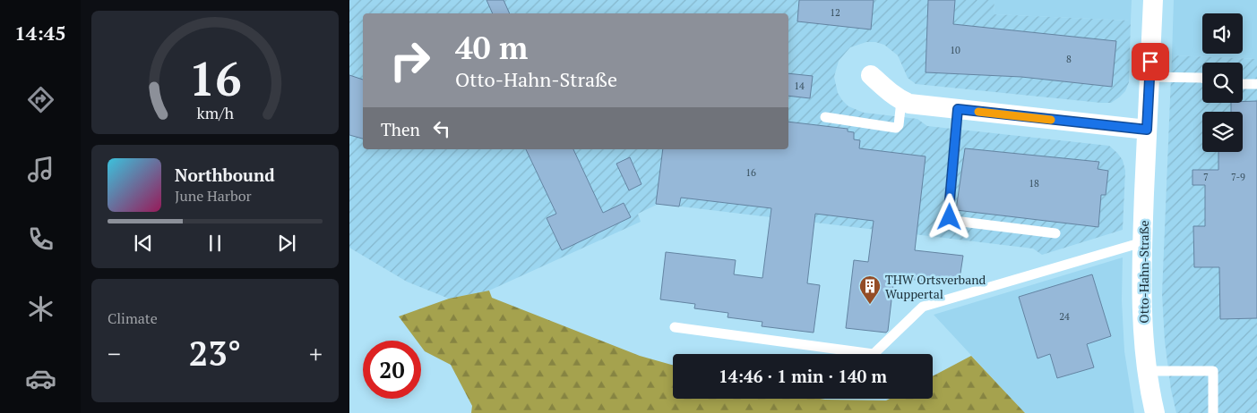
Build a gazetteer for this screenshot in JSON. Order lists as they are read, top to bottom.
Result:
{
  "streets": {
    "street": ["Otto-Hahn-Straße"]
  },
  "places": {
    "building": ["THW Ortsverband Wuppertal"]
  },
  "house_numbers": [
    "12",
    "10",
    "8",
    "14",
    "16",
    "7",
    "7-9",
    "18",
    "24"
  ],
  "page": {
    "tabs": "14:45",
    "turn": ["40 m", "Otto-Hahn-Straße"],
    "then": "Then",
    "song": ["Northbound", "June Harbor"],
    "tile": "Climate",
    "heat": ["−", "23°", "+"],
    "limit": "20",
    "trip": "14:46 · 1 min · 140 m",
    "gauge": ["16", "km/h"]
  }
}
